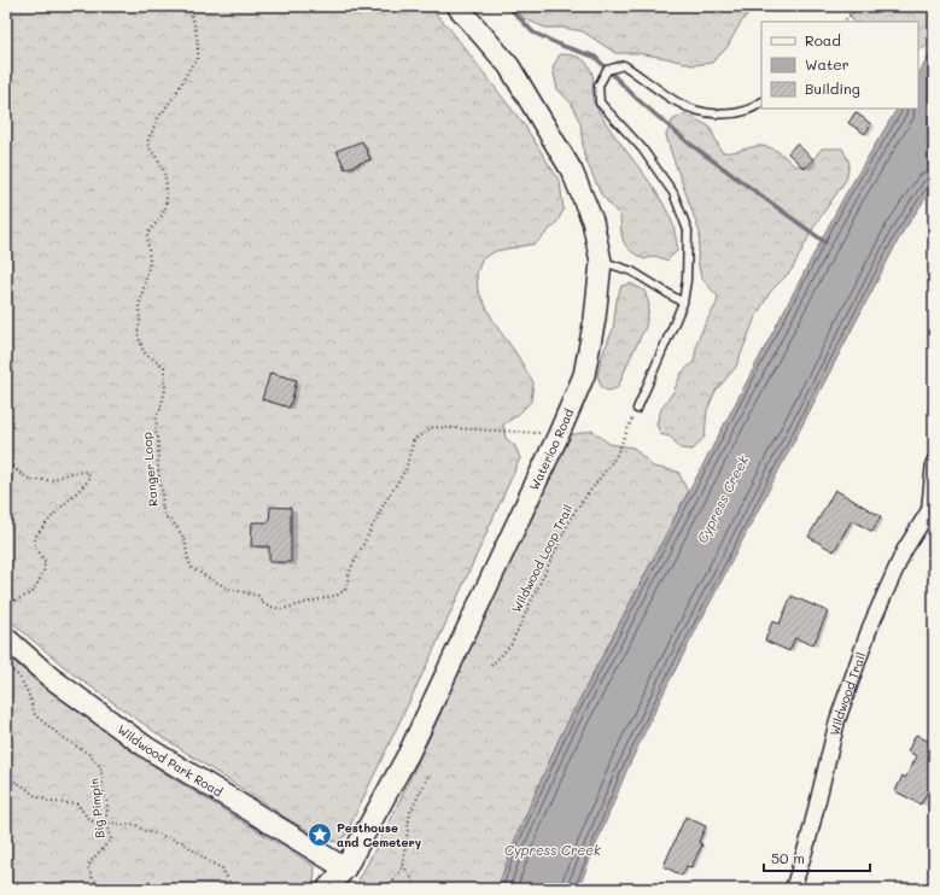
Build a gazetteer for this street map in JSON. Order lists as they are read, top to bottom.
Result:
{
  "streets": {
    "street": ["Waterloo Road", "Wildwood Trail", "Wildwood Park Road"],
    "path": ["Ranger Loop", "Wildwood Loop Trail", "Big Pimpin"]
  },
  "crossings": [
    ["Waterloo Road", "Ranger Loop"],
    ["Waterloo Road", "Wildwood Park Road"]
  ],
  "water": ["Cypress Creek"],
  "places": {
    "place": ["Pesthouse and Cemetery"]
  },
  "legend": ["Road", "Water", "Building"],
  "scale_bar": "50 m"
}
